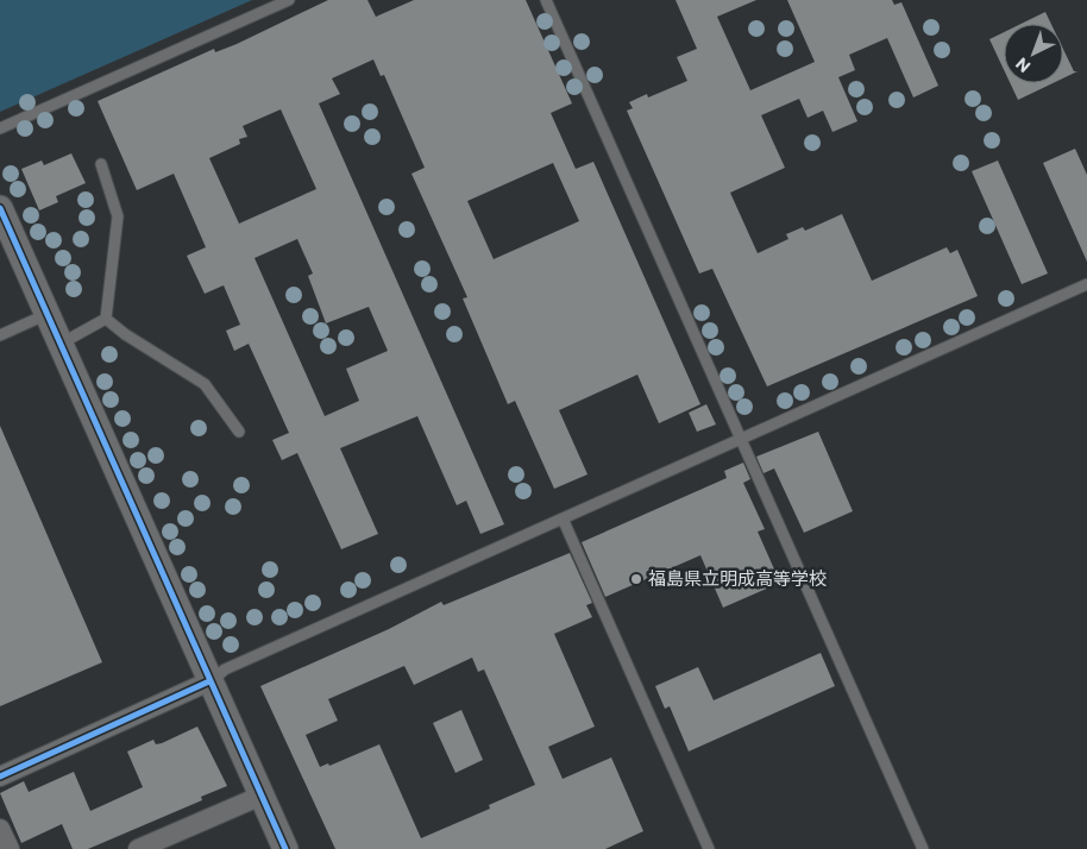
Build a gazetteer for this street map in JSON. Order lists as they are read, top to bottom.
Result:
{
  "places": ["福島県立明成高等学校"],
  "north": "bottom left"
}
